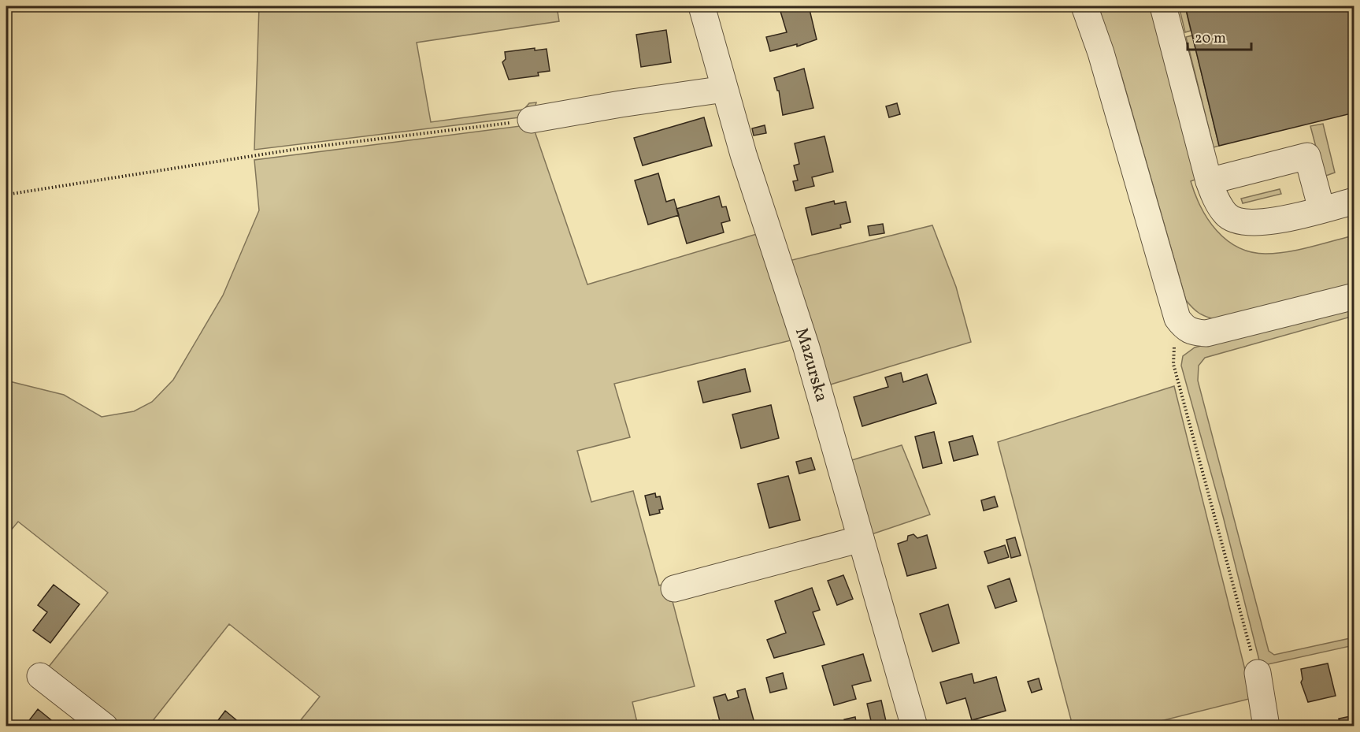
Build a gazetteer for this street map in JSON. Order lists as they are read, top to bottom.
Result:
{
  "streets": {
    "street": ["Mazurska"]
  },
  "scale_bar": "20 m"
}
